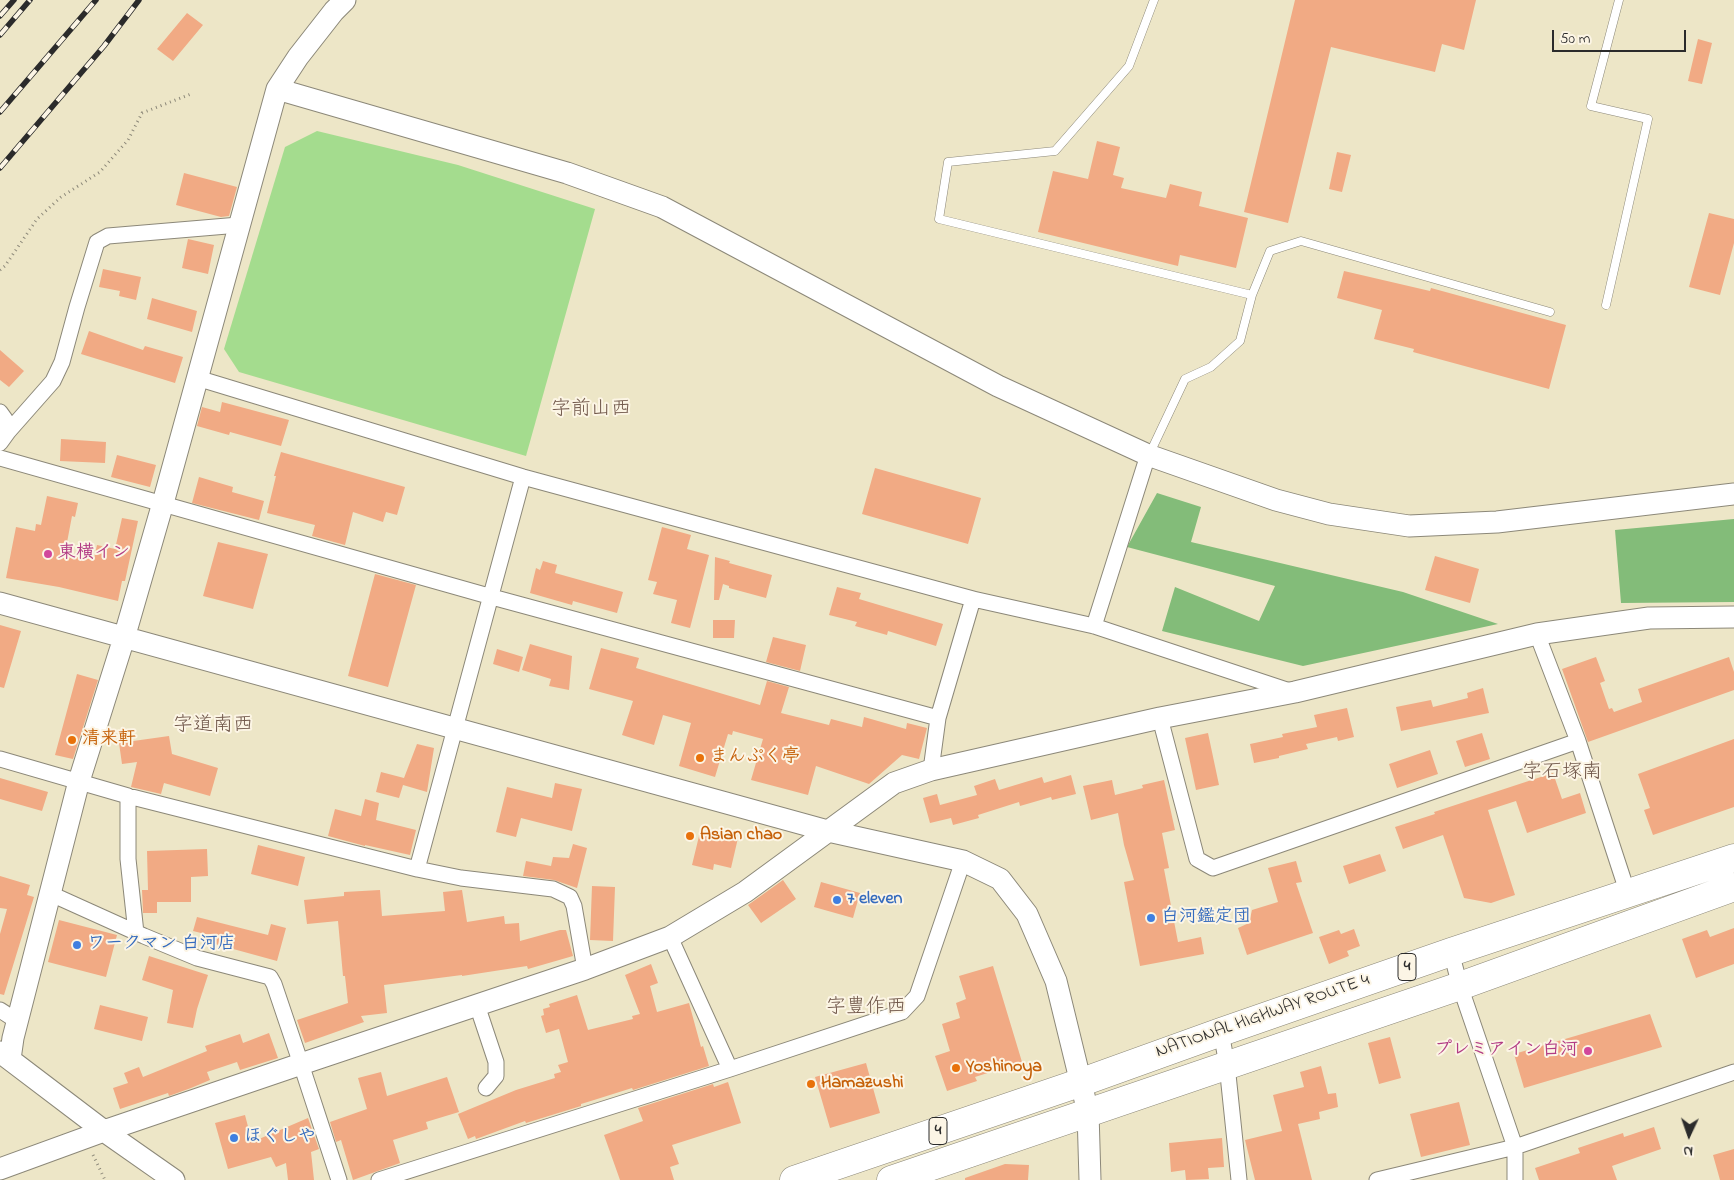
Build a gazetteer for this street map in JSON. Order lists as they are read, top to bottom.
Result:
{
  "streets": {
    "highway": ["4", "NATIONAL HIGHWAY ROUTE 4"]
  },
  "districts": [
    "字前山西",
    "字道南西",
    "字石塚南",
    "字豊作西"
  ],
  "places": [
    "東横イン",
    "清来軒",
    "まんぷく亭",
    "Asian chao",
    "7 eleven",
    "白河鑑定団",
    "ワークマン 白河店",
    "プレミアイン白河",
    "Yoshinoya",
    "Hamazushi",
    "ほぐしや"
  ],
  "scale_bar": "50 m",
  "north": "bottom"
}
